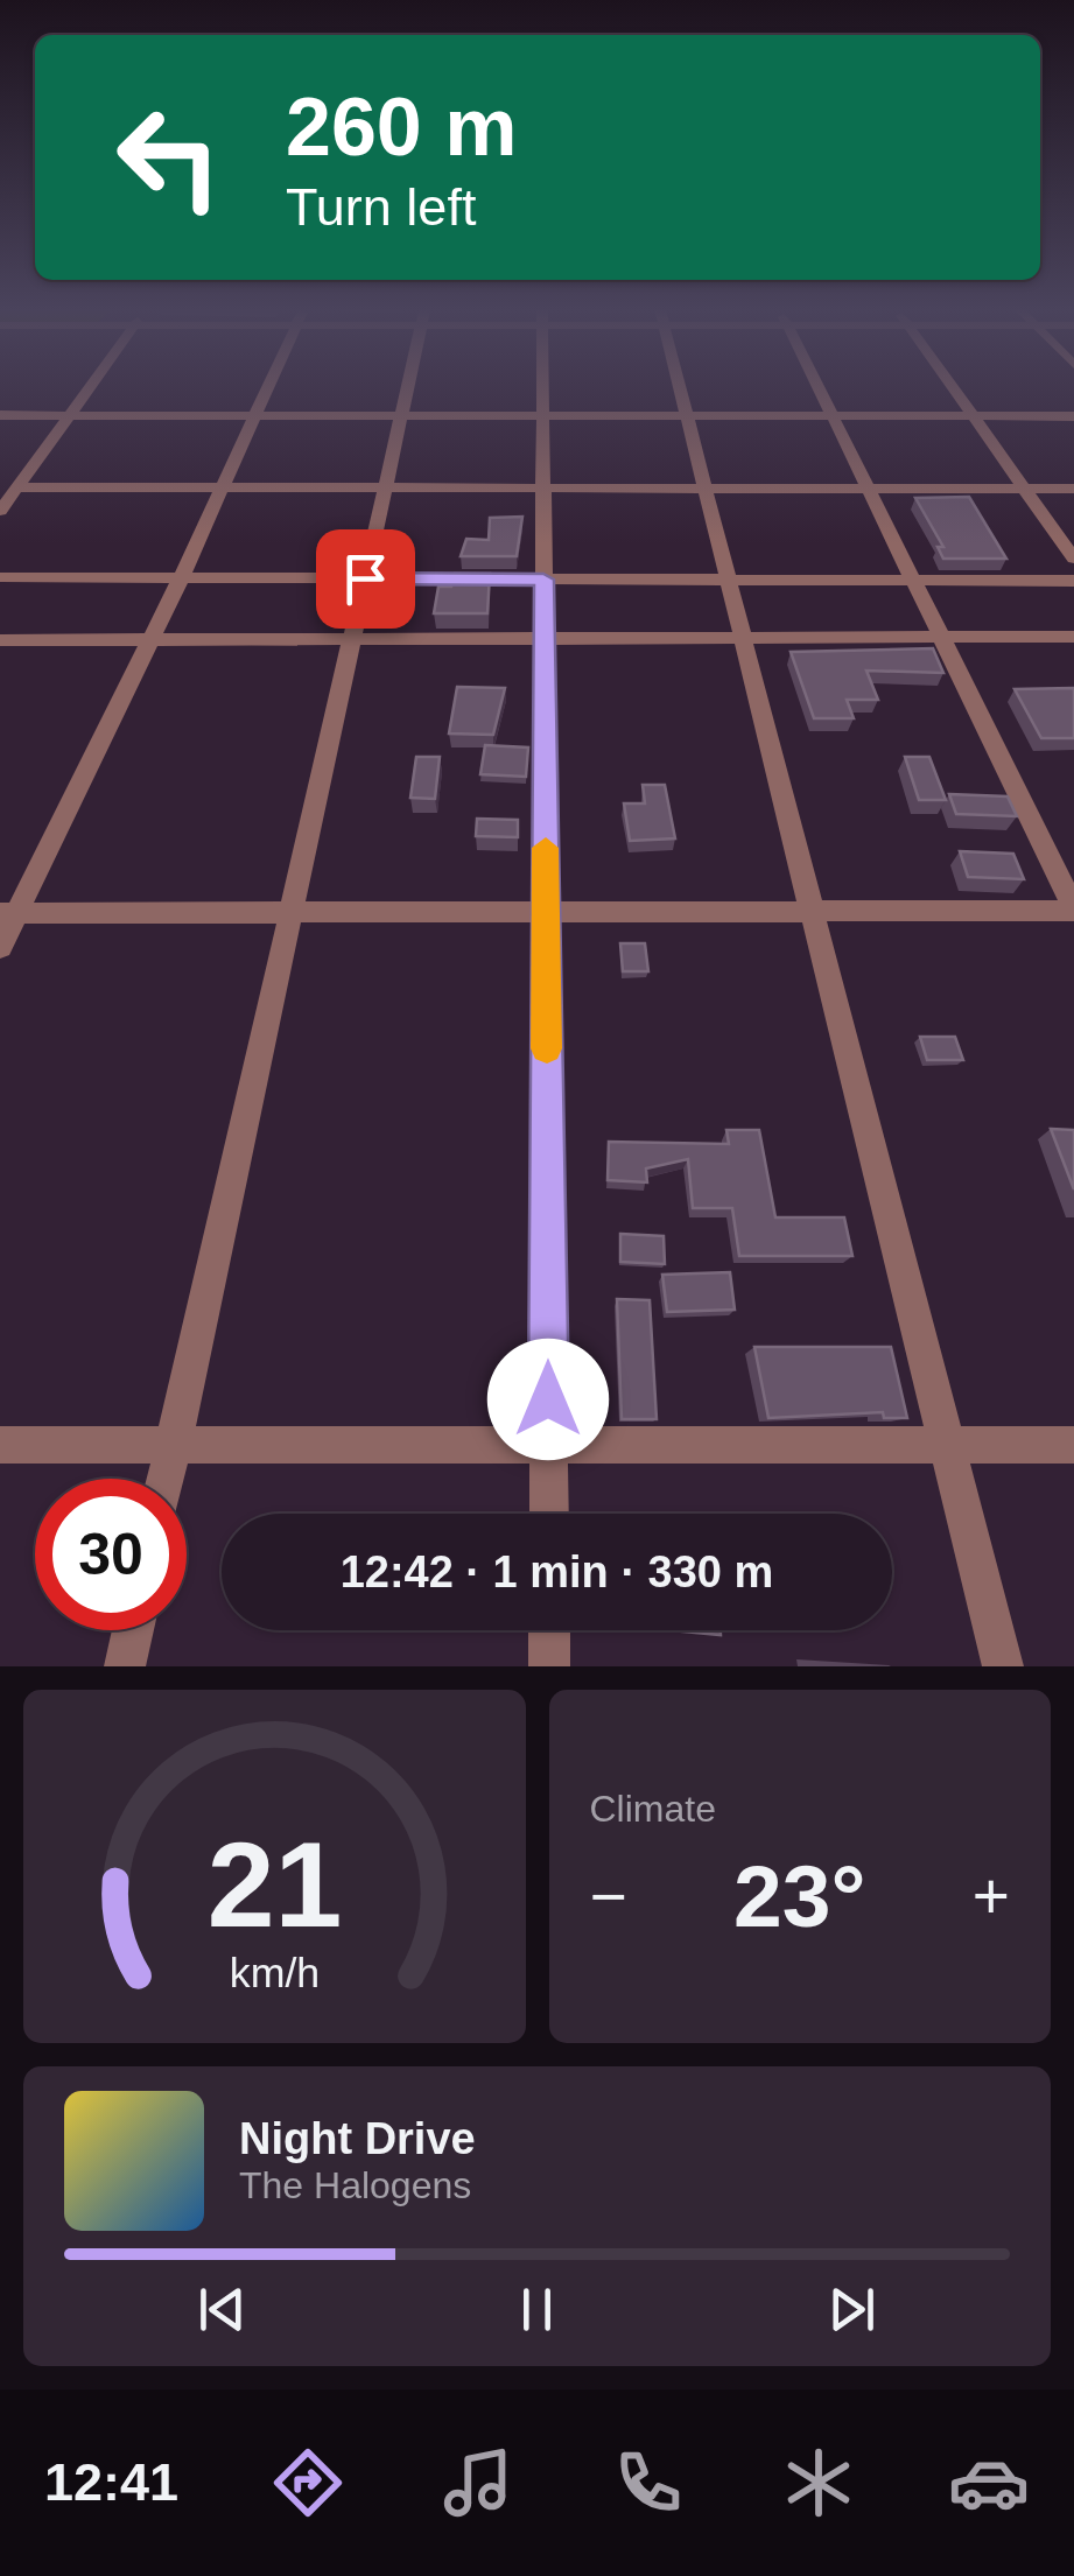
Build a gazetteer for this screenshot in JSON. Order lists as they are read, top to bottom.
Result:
{
  "page": {
    "turn": ["260 m", "Turn left"],
    "limit": "30",
    "trip": "12:42 · 1 min · 330 m",
    "tile": "Climate",
    "heat": ["−", "23°", "+"],
    "song": ["Night Drive", "The Halogens"],
    "tabs": "12:41",
    "gauge": ["21", "km/h"]
  }
}
